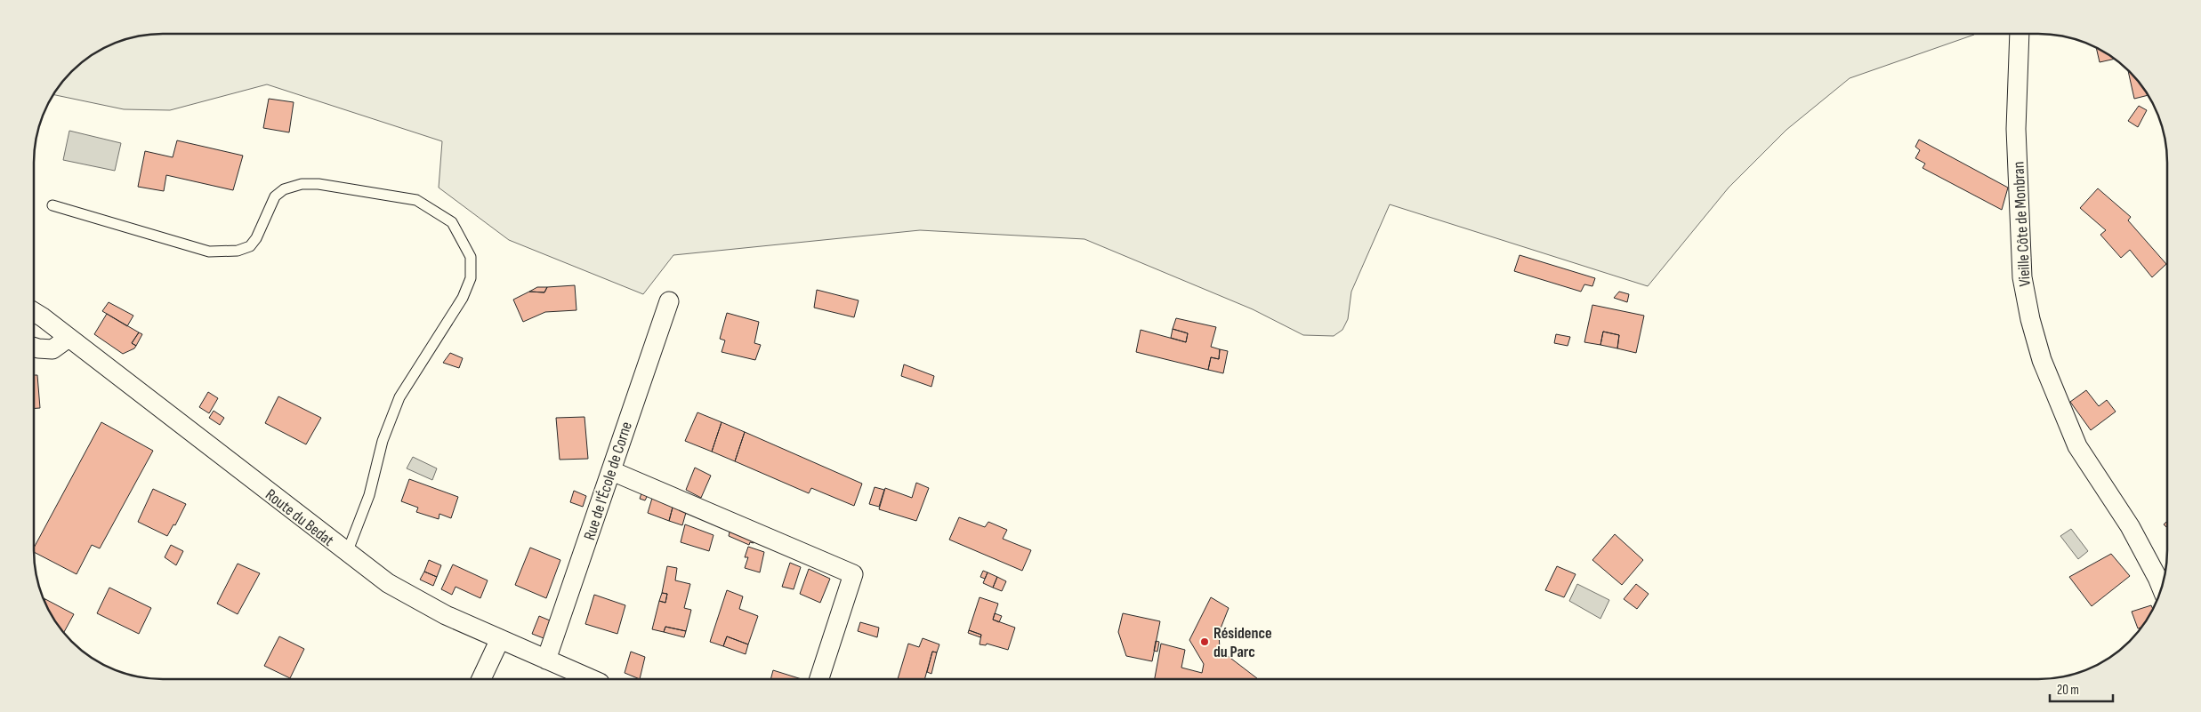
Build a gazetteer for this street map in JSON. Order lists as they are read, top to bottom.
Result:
{
  "streets": {
    "street": ["Vieille Côte de Monbran", "Rue de l'École de Corne", "Route du Bedat"]
  },
  "crossings": [
    ["Rue de l'École de Corne", "Route du Bedat"]
  ],
  "places": ["Résidence du Parc"],
  "scale_bar": "20 m"
}
